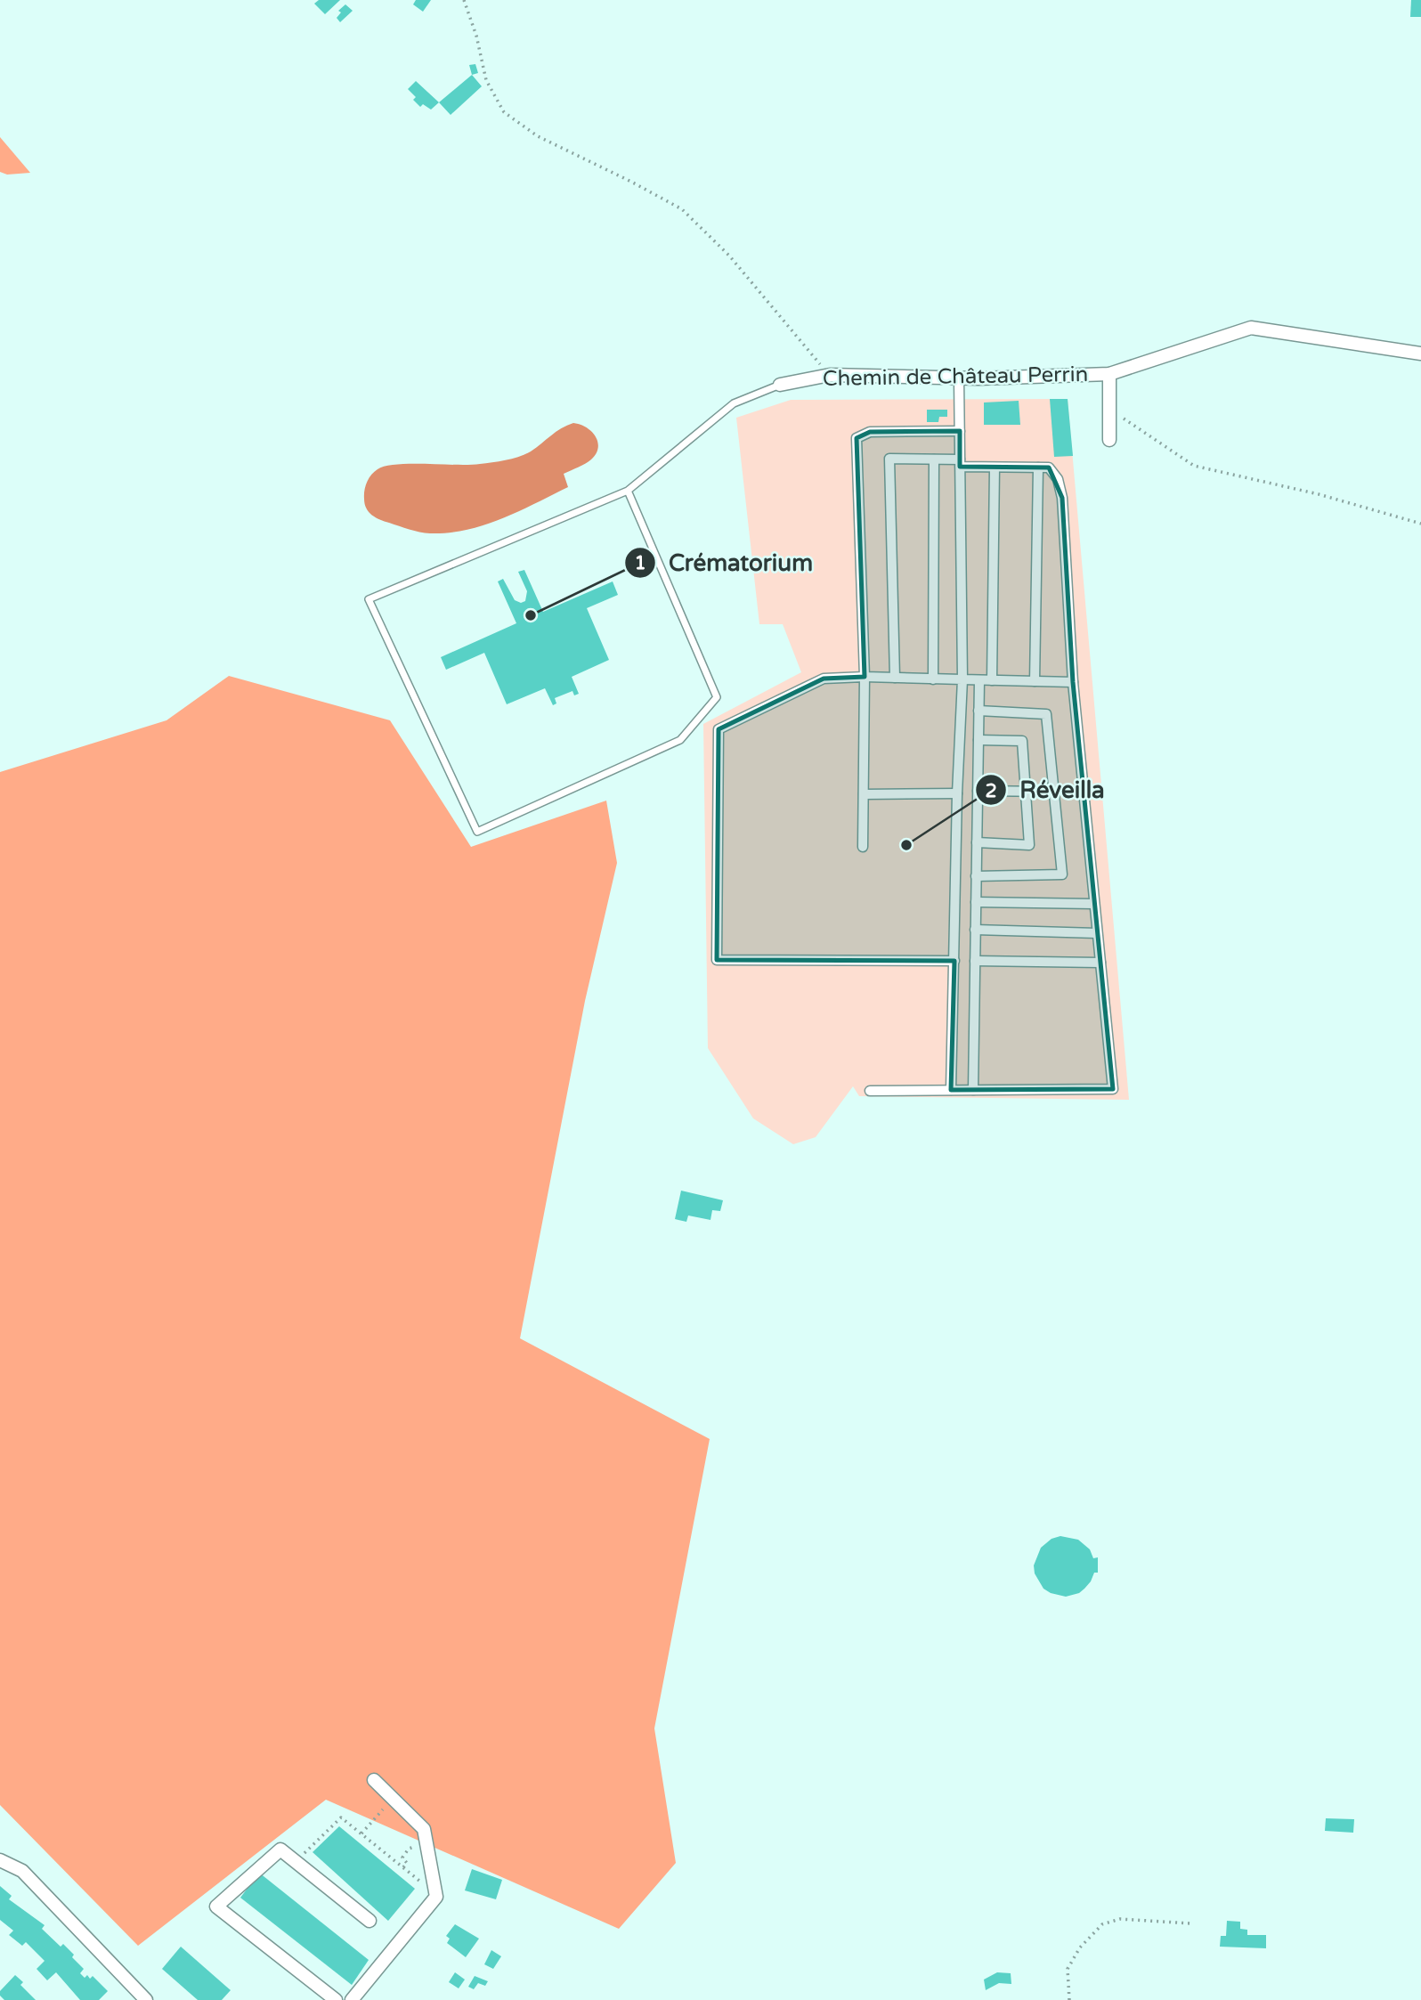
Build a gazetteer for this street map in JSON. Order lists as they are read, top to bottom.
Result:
{
  "streets": {
    "street": ["Chemin de Château Perrin"]
  },
  "places": ["Crématorium", "Réveilla"]
}
